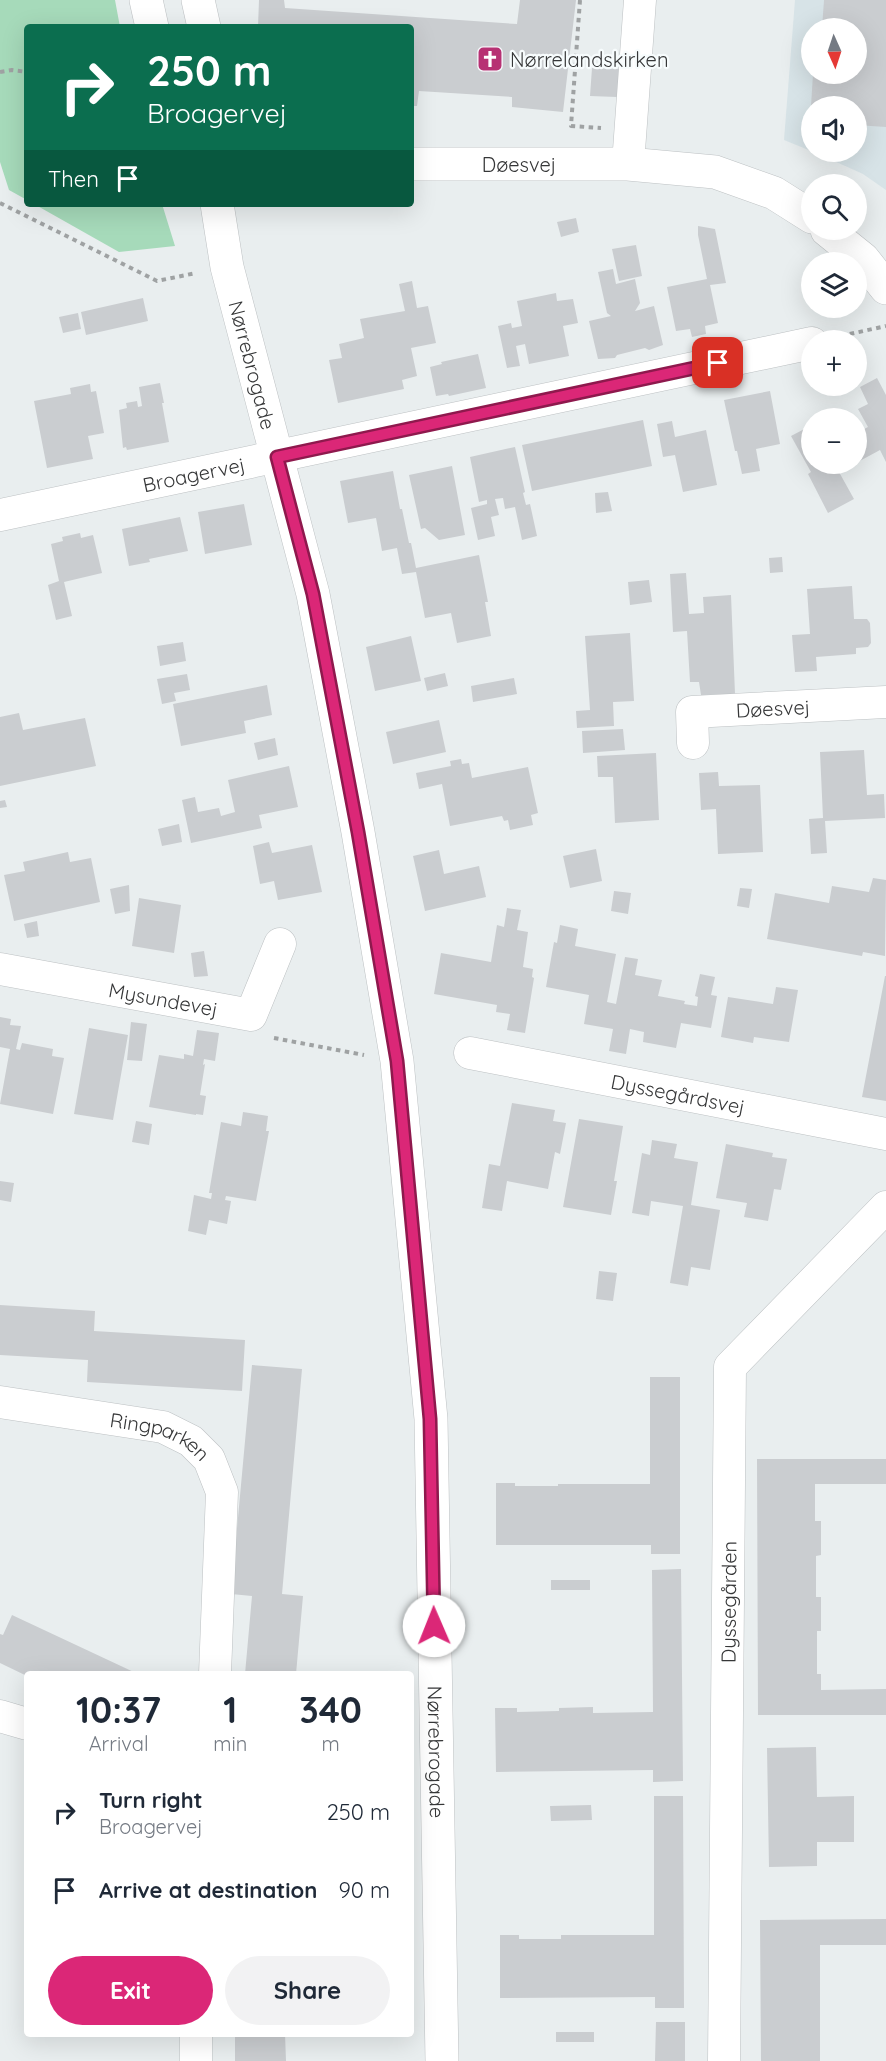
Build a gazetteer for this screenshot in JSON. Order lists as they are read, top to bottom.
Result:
{
  "streets": {
    "street": [
      "Døesvej",
      "Nørrebrogade",
      "Broagervej",
      "Mysundevej",
      "Dyssegårdsvej",
      "Ringparken",
      "Dyssegården"
    ]
  },
  "crossings": [
    ["Nørrebrogade", "Broagervej"]
  ],
  "places": {
    "church": ["Nørrelandskirken"]
  },
  "north": "bottom",
  "page": {
    "map_buttons": ["+", "−"],
    "turn": ["250 m", "Broagervej"],
    "then": "Then",
    "eta": [
      "10:37",
      "Arrival",
      "1",
      "min",
      "340",
      "m"
    ],
    "list": [
      {
        "name": "Turn right",
        "note": "Broagervej",
        "value": "250 m"
      },
      {
        "name": "Arrive at destination",
        "value": "90 m"
      }
    ],
    "buttons": ["Exit", "Share"]
  }
}
